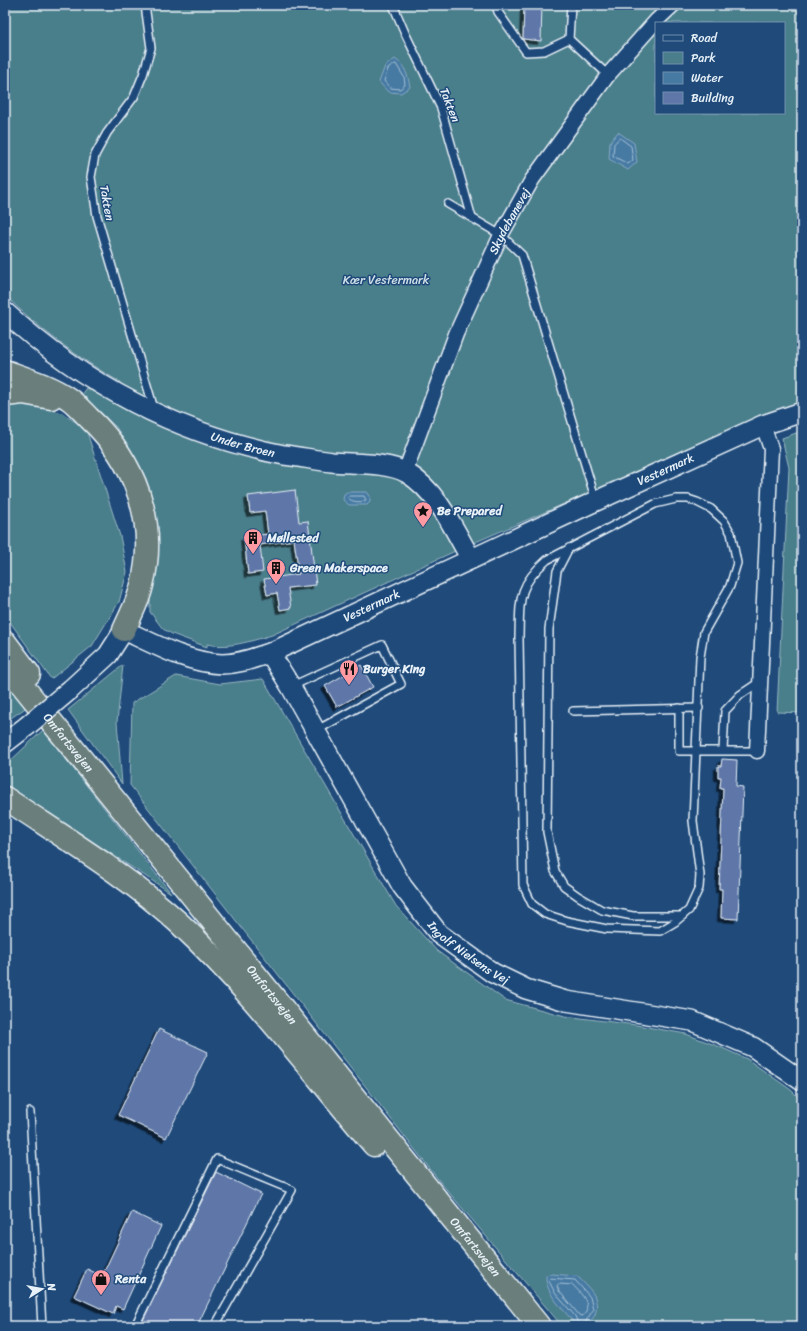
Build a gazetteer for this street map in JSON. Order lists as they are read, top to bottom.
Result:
{
  "streets": {
    "highway": ["Omfartsvejen"],
    "street": [
      "Skydebanevej",
      "Under Broen",
      "Vestermark",
      "Ingolf Nielsens Vej"
    ],
    "lane": ["Takten"]
  },
  "crossings": [
    ["Takten", "Under Broen"],
    ["Skydebanevej", "Under Broen"],
    ["Under Broen", "Vestermark"],
    ["Vestermark", "Ingolf Nielsens Vej"]
  ],
  "parks": ["Kær Vestermark"],
  "places": {
    "place": ["Be Prepared"],
    "building": ["Møllested", "Green Makerspace"],
    "restaurant": ["Burger King"],
    "shop": ["Renta"]
  },
  "legend": [
    "Road",
    "Park",
    "Water",
    "Building"
  ],
  "north": "right"
}
